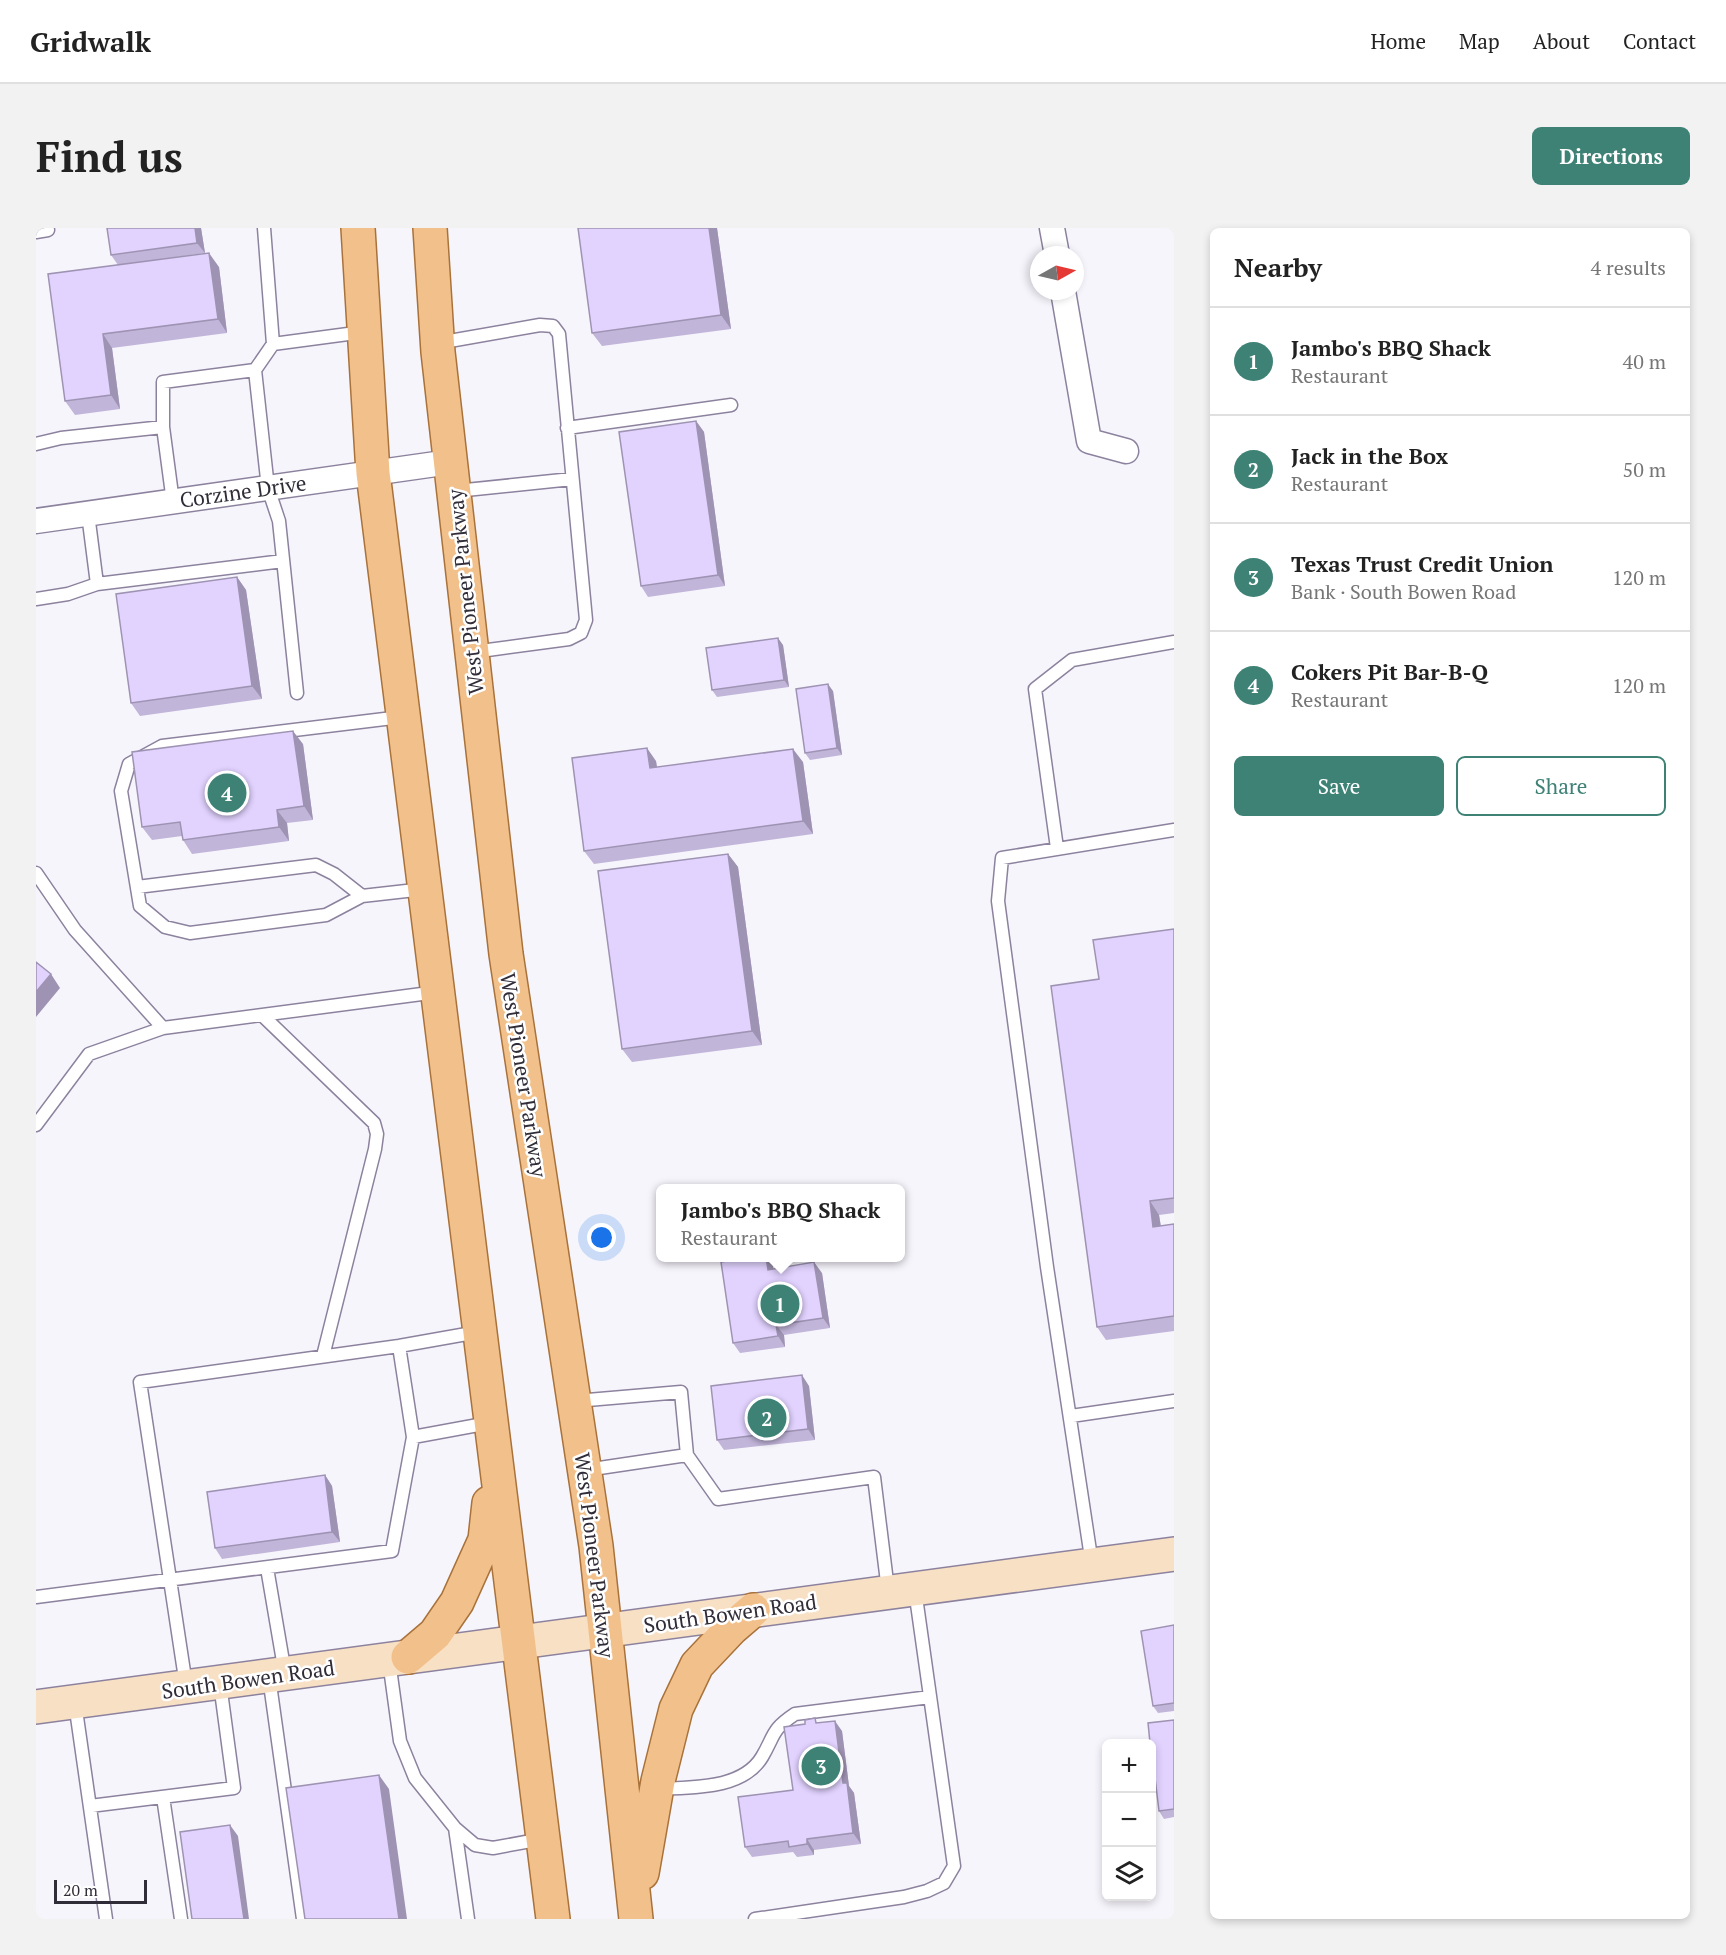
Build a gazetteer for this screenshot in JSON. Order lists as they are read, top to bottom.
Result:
{
  "streets": {
    "main road": ["West Pioneer Parkway", "South Bowen Road"],
    "street": ["Corzine Drive"]
  },
  "crossings": [
    ["Corzine Drive", "West Pioneer Parkway"],
    ["West Pioneer Parkway", "South Bowen Road"]
  ],
  "scale_bar": "20 m",
  "north": "right",
  "page": {
    "header": "Gridwalk",
    "nav": [
      "Home",
      "Map",
      "About",
      "Contact"
    ],
    "buttons": [
      "Directions",
      ["Save", "Share"]
    ],
    "title": "Find us",
    "heading": ["Nearby", "4 results"],
    "list": [
      {
        "mark": "1",
        "name": "Jambo's BBQ Shack",
        "note": "Restaurant",
        "value": "40 m"
      },
      {
        "mark": "2",
        "name": "Jack in the Box",
        "note": "Restaurant",
        "value": "50 m"
      },
      {
        "mark": "3",
        "name": "Texas Trust Credit Union",
        "note": "Bank · South Bowen Road",
        "value": "120 m"
      },
      {
        "mark": "4",
        "name": "Cokers Pit Bar-B-Q",
        "note": "Restaurant",
        "value": "120 m"
      }
    ],
    "pins": [
      "4",
      "1",
      "2",
      "3"
    ],
    "popup": ["Jambo's BBQ Shack", "Restaurant"],
    "map_buttons": ["+", "−"],
    "scale": "20 m"
  }
}
